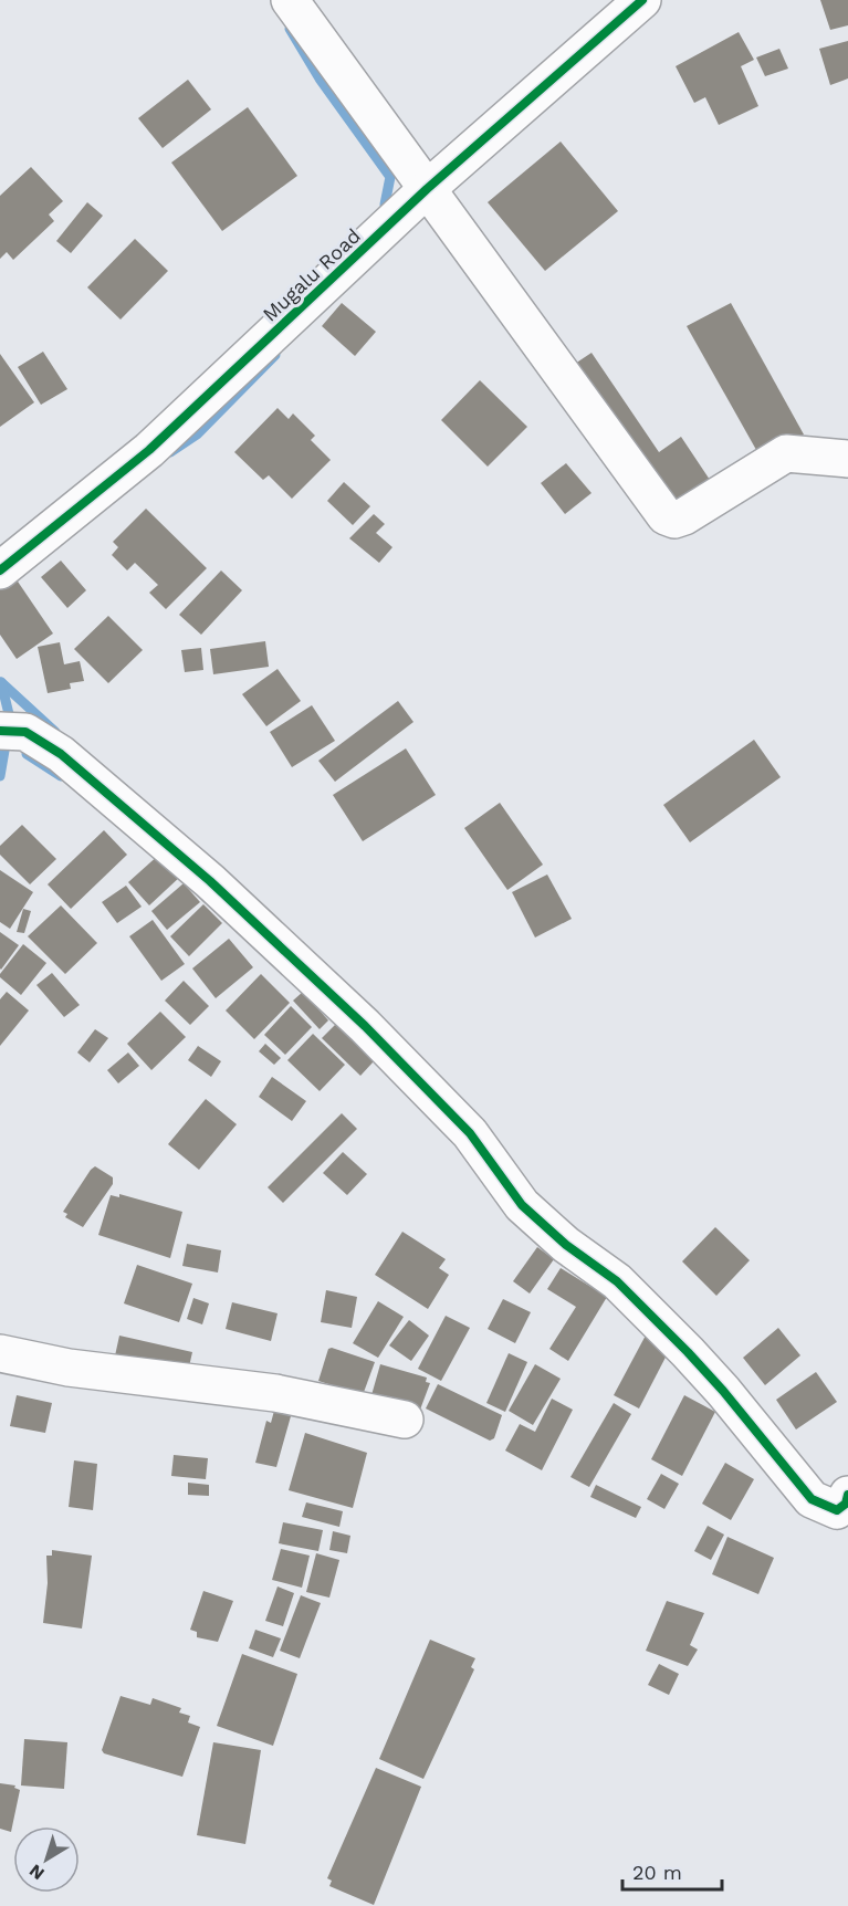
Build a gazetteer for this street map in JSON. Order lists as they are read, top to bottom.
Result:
{
  "streets": {
    "street": ["Mugalu Road"]
  },
  "scale_bar": "20 m",
  "north": "bottom left"
}
